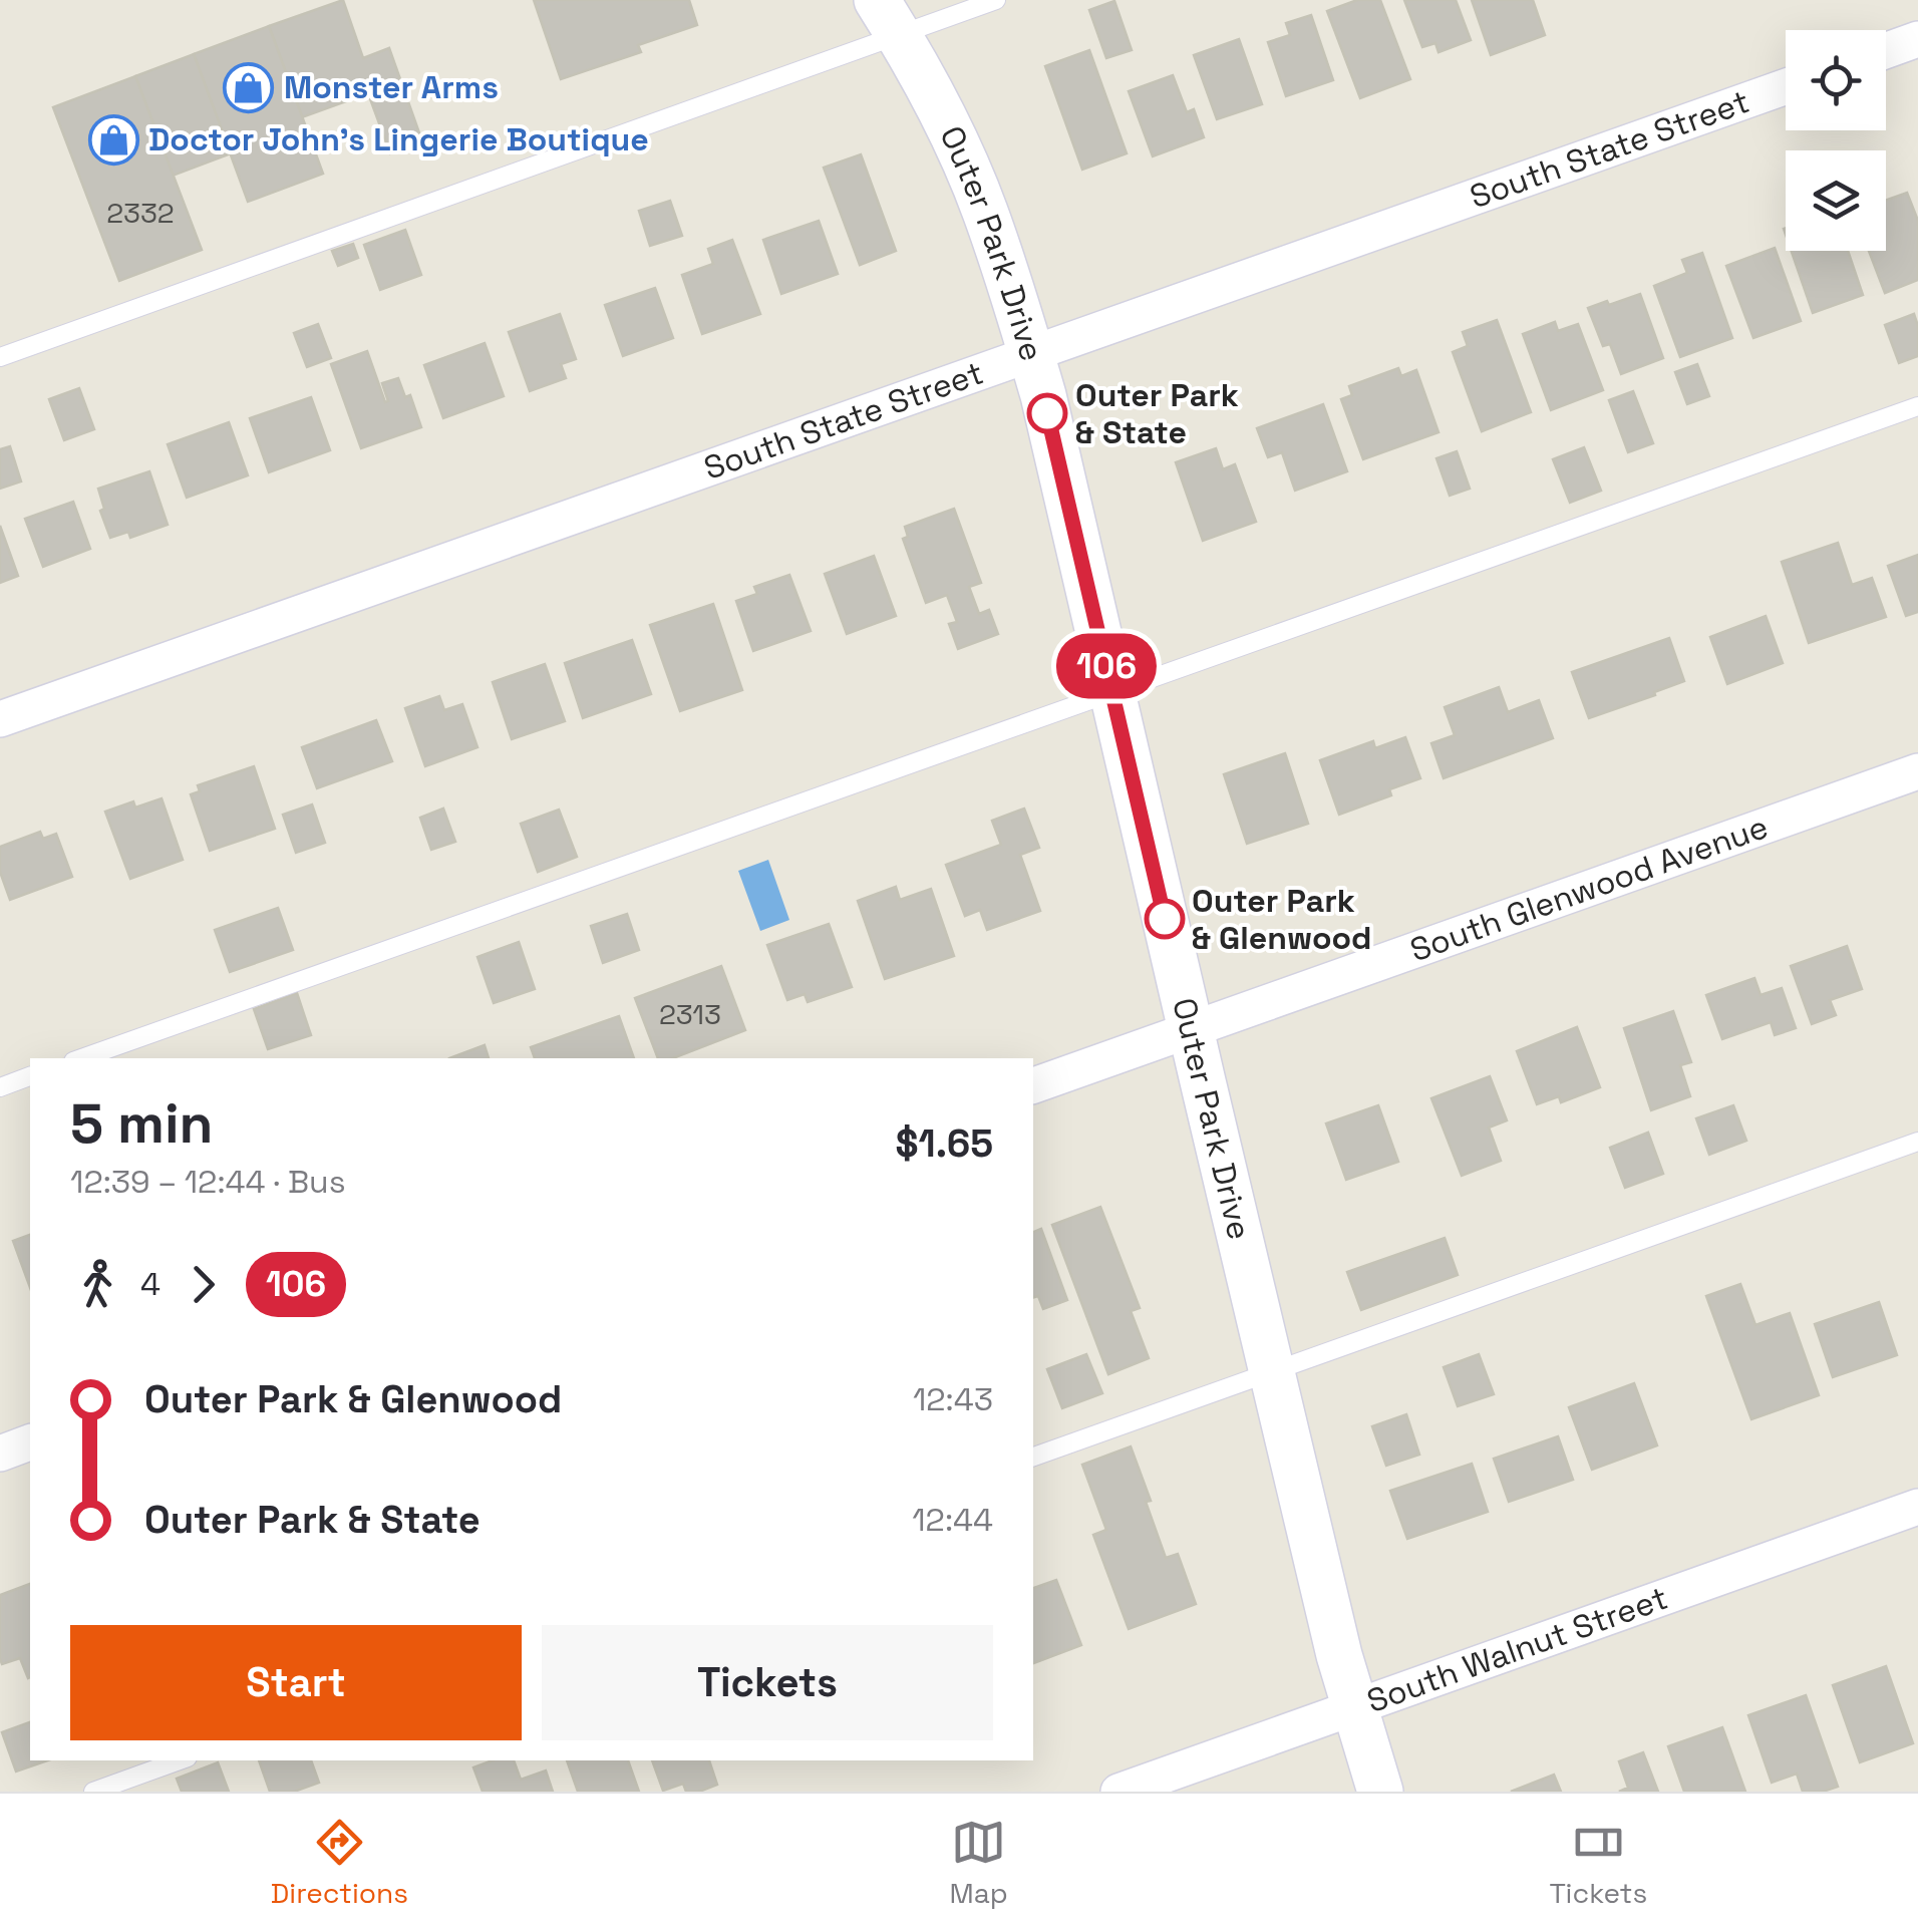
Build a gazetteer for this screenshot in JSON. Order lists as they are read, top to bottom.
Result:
{
  "streets": {
    "street": [
      "South State Street",
      "Outer Park Drive",
      "South Glenwood Avenue",
      "South Walnut Street"
    ]
  },
  "crossings": [
    ["South State Street", "Outer Park Drive"],
    ["Outer Park Drive", "South Glenwood Avenue"],
    ["Outer Park Drive", "South Walnut Street"]
  ],
  "places": {
    "shop": ["Monster Arms", "Doctor John's Lingerie Boutique"],
    "other": ["Outer Park & State", "Outer Park & Glenwood"]
  },
  "lines": ["bus line 106"],
  "house_numbers": ["2332", "2313"],
  "page": {
    "on_map": "106",
    "heading": ["5 min", "12:39 – 12:44 · Bus", "$1.65"],
    "legs": ["4", "106"],
    "list": [
      {
        "name": "Outer Park & Glenwood",
        "value": "12:43"
      },
      {
        "name": "Outer Park & State",
        "value": "12:44"
      }
    ],
    "buttons": ["Start", "Tickets"],
    "tabs": ["Directions", "Map", "Tickets"]
  }
}
